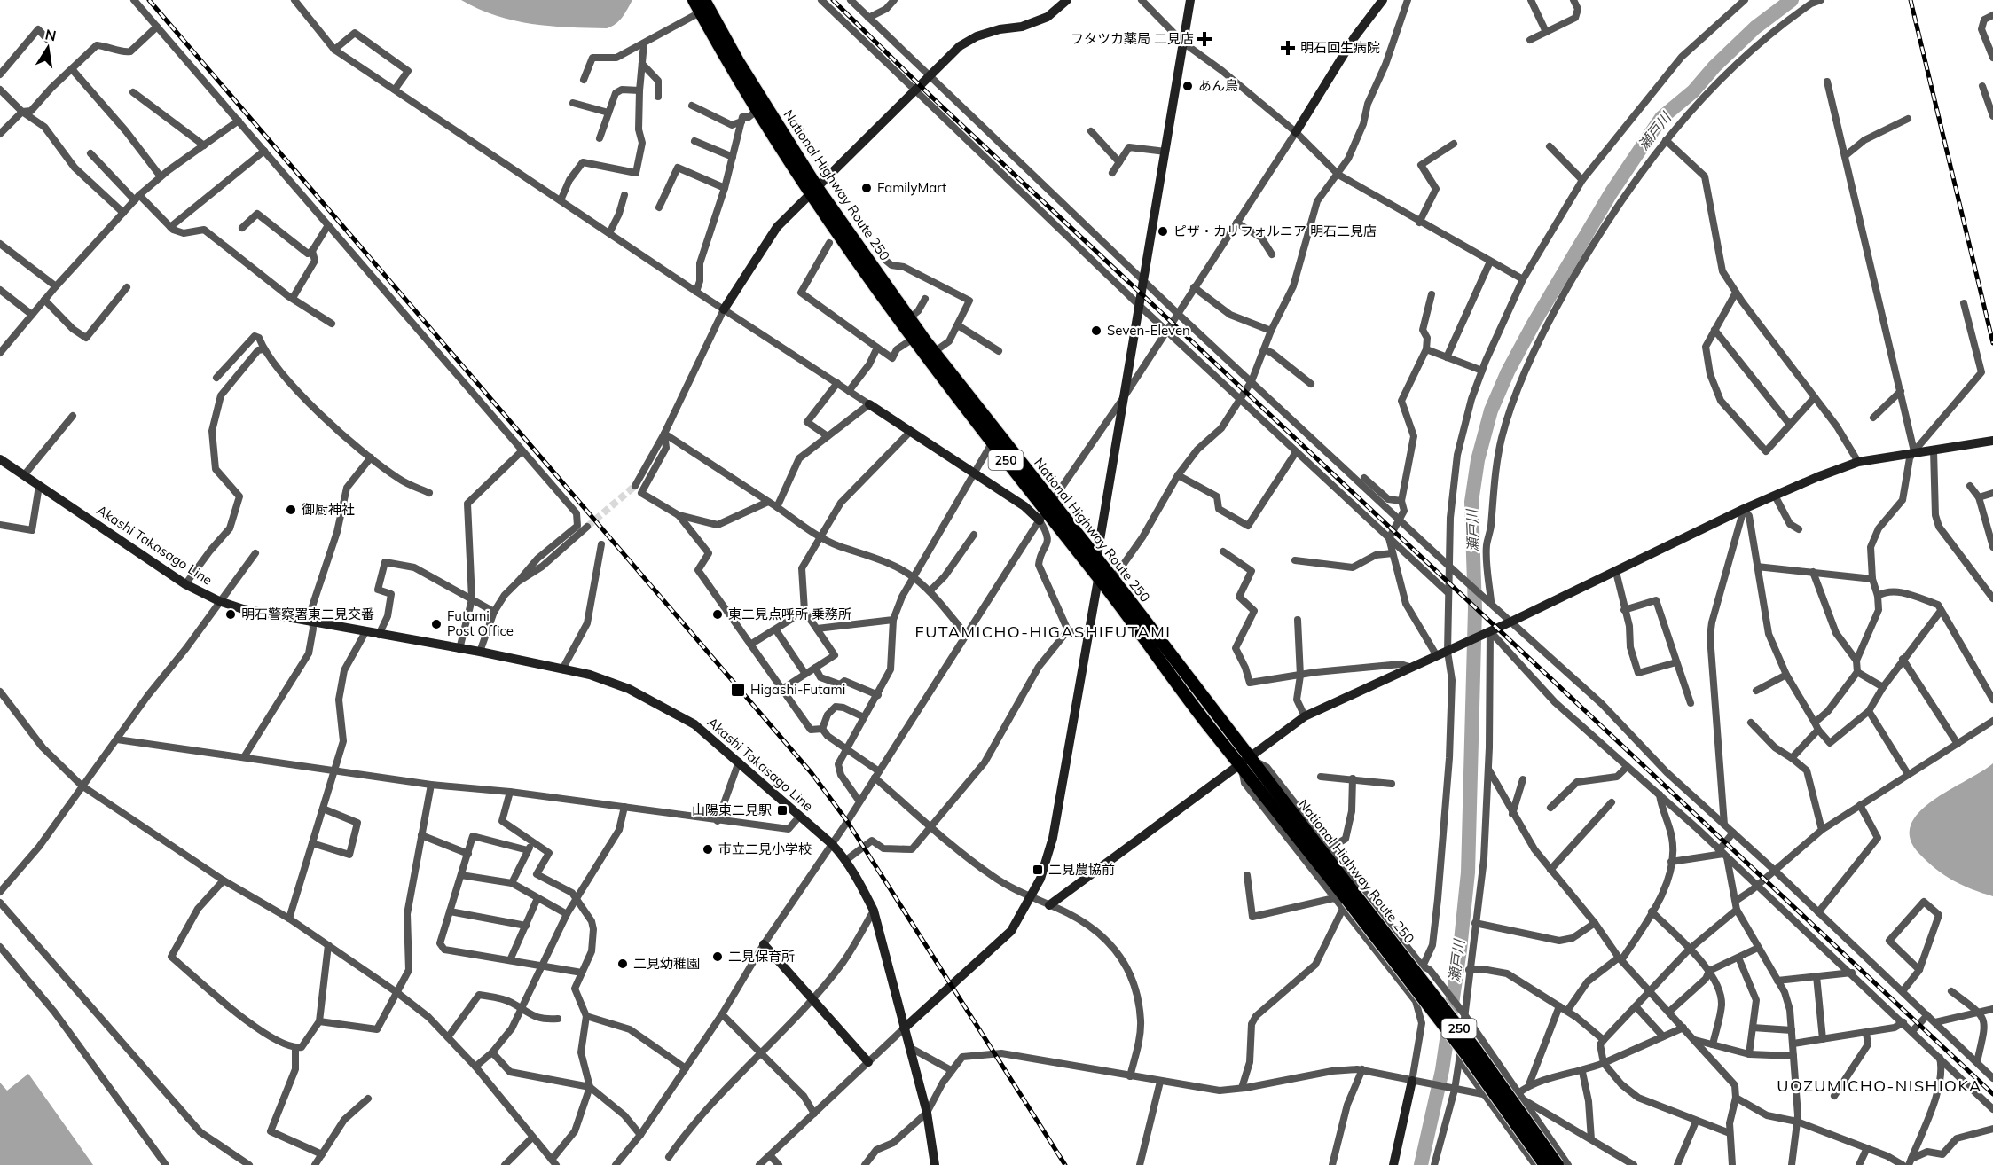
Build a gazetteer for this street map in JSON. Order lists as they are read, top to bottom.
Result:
{
  "streets": {
    "highway": ["National Highway Route 250", "250"],
    "street": ["Akashi Takasago Line"]
  },
  "districts": ["FUTAMICHO-HIGASHIFUTAMI", "UOZUMICHO-NISHIOKA"],
  "water": ["瀬戸川"],
  "places": {
    "health": ["フタツカ薬局 二見店", "明石回生病院"],
    "other": [
      "あん鳥",
      "FamilyMart",
      "ピザ・カリフォルニア 明石二見店",
      "Seven-Eleven",
      "御厨神社",
      "明石警察署東二見交番",
      "東二見点呼所 乗務所",
      "Futami Post Office",
      "市立二見小学校",
      "二見保育所",
      "二見幼稚園"
    ],
    "transit": ["Higashi-Futami", "山陽東二見駅", "二見農協前"]
  },
  "north": "top"
}
